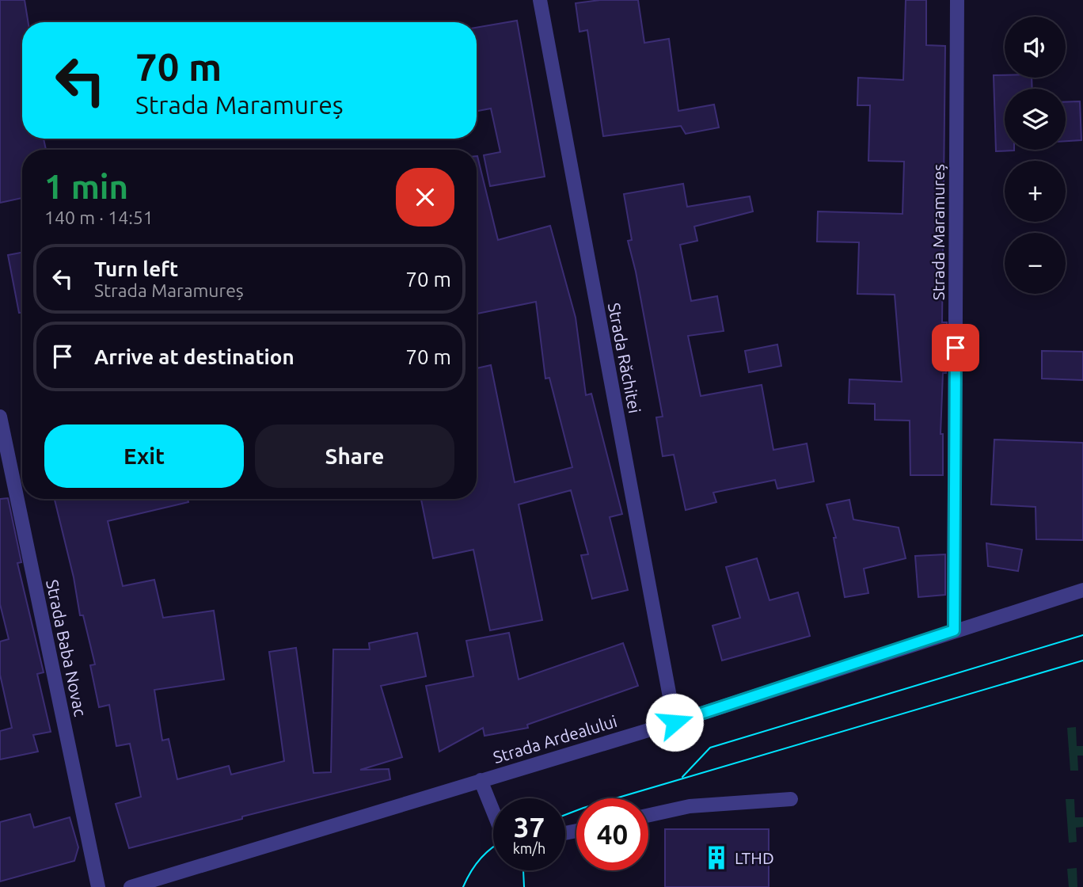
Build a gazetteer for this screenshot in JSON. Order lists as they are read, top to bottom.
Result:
{
  "streets": {
    "street": [
      "Strada Maramureș",
      "Strada Răchitei",
      "Strada Baba Novac",
      "Strada Ardealului"
    ]
  },
  "crossings": [
    ["Strada Maramureș", "Strada Ardealului"],
    ["Strada Răchitei", "Strada Ardealului"]
  ],
  "places": {
    "building": ["LTHD"]
  },
  "page": {
    "map_buttons": ["+", "−"],
    "turn": ["70 m", "Strada Maramureș"],
    "heading": ["1 min", "140 m · 14:51"],
    "list": [
      {
        "name": "Turn left",
        "note": "Strada Maramureș",
        "value": "70 m"
      },
      {
        "name": "Arrive at destination",
        "value": "70 m"
      }
    ],
    "buttons": ["Exit", "Share"],
    "speed": "37 km/h",
    "limit": "40"
  }
}
